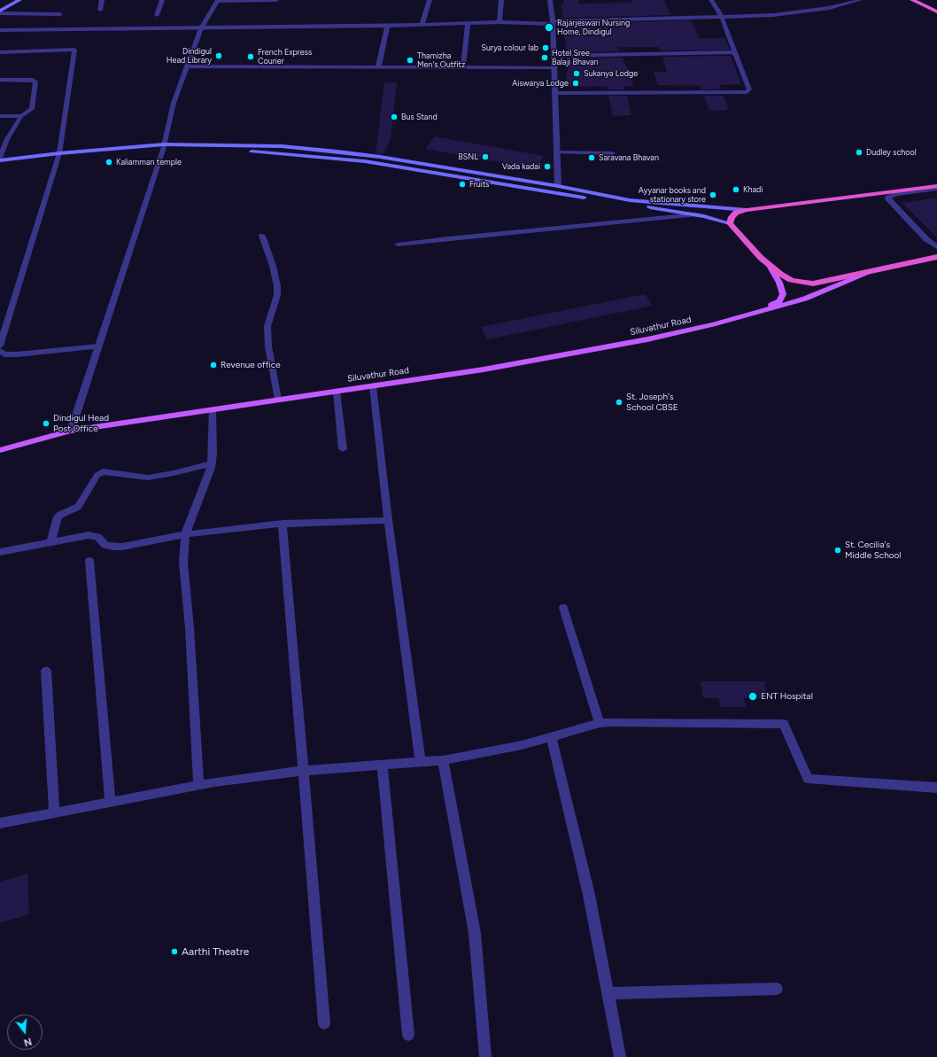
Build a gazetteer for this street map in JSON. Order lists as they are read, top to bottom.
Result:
{
  "streets": {
    "main road": ["Siluvathur Road"]
  },
  "places": [
    "Rajarjeswari Nursing Home, Dindigul",
    "Surya colour lab",
    "Dindigul Head Library",
    "French Express Courier",
    "Hotel Sree Balaji Bhavan",
    "Thamizha Men's Outfitz",
    "Sukanya Lodge",
    "Aiswarya Lodge",
    "Bus Stand",
    "Dudley school",
    "BSNL",
    "Saravana Bhavan",
    "Kaliamman temple",
    "Vada kadai",
    "Fruits",
    "Khadi",
    "Ayyanar books and stationary store",
    "Revenue office",
    "St. Joseph's School CBSE",
    "Dindigul Head Post Office",
    "St. Cecilia's Middle School",
    "ENT Hospital",
    "Aarthi Theatre"
  ],
  "north": "bottom"
}
